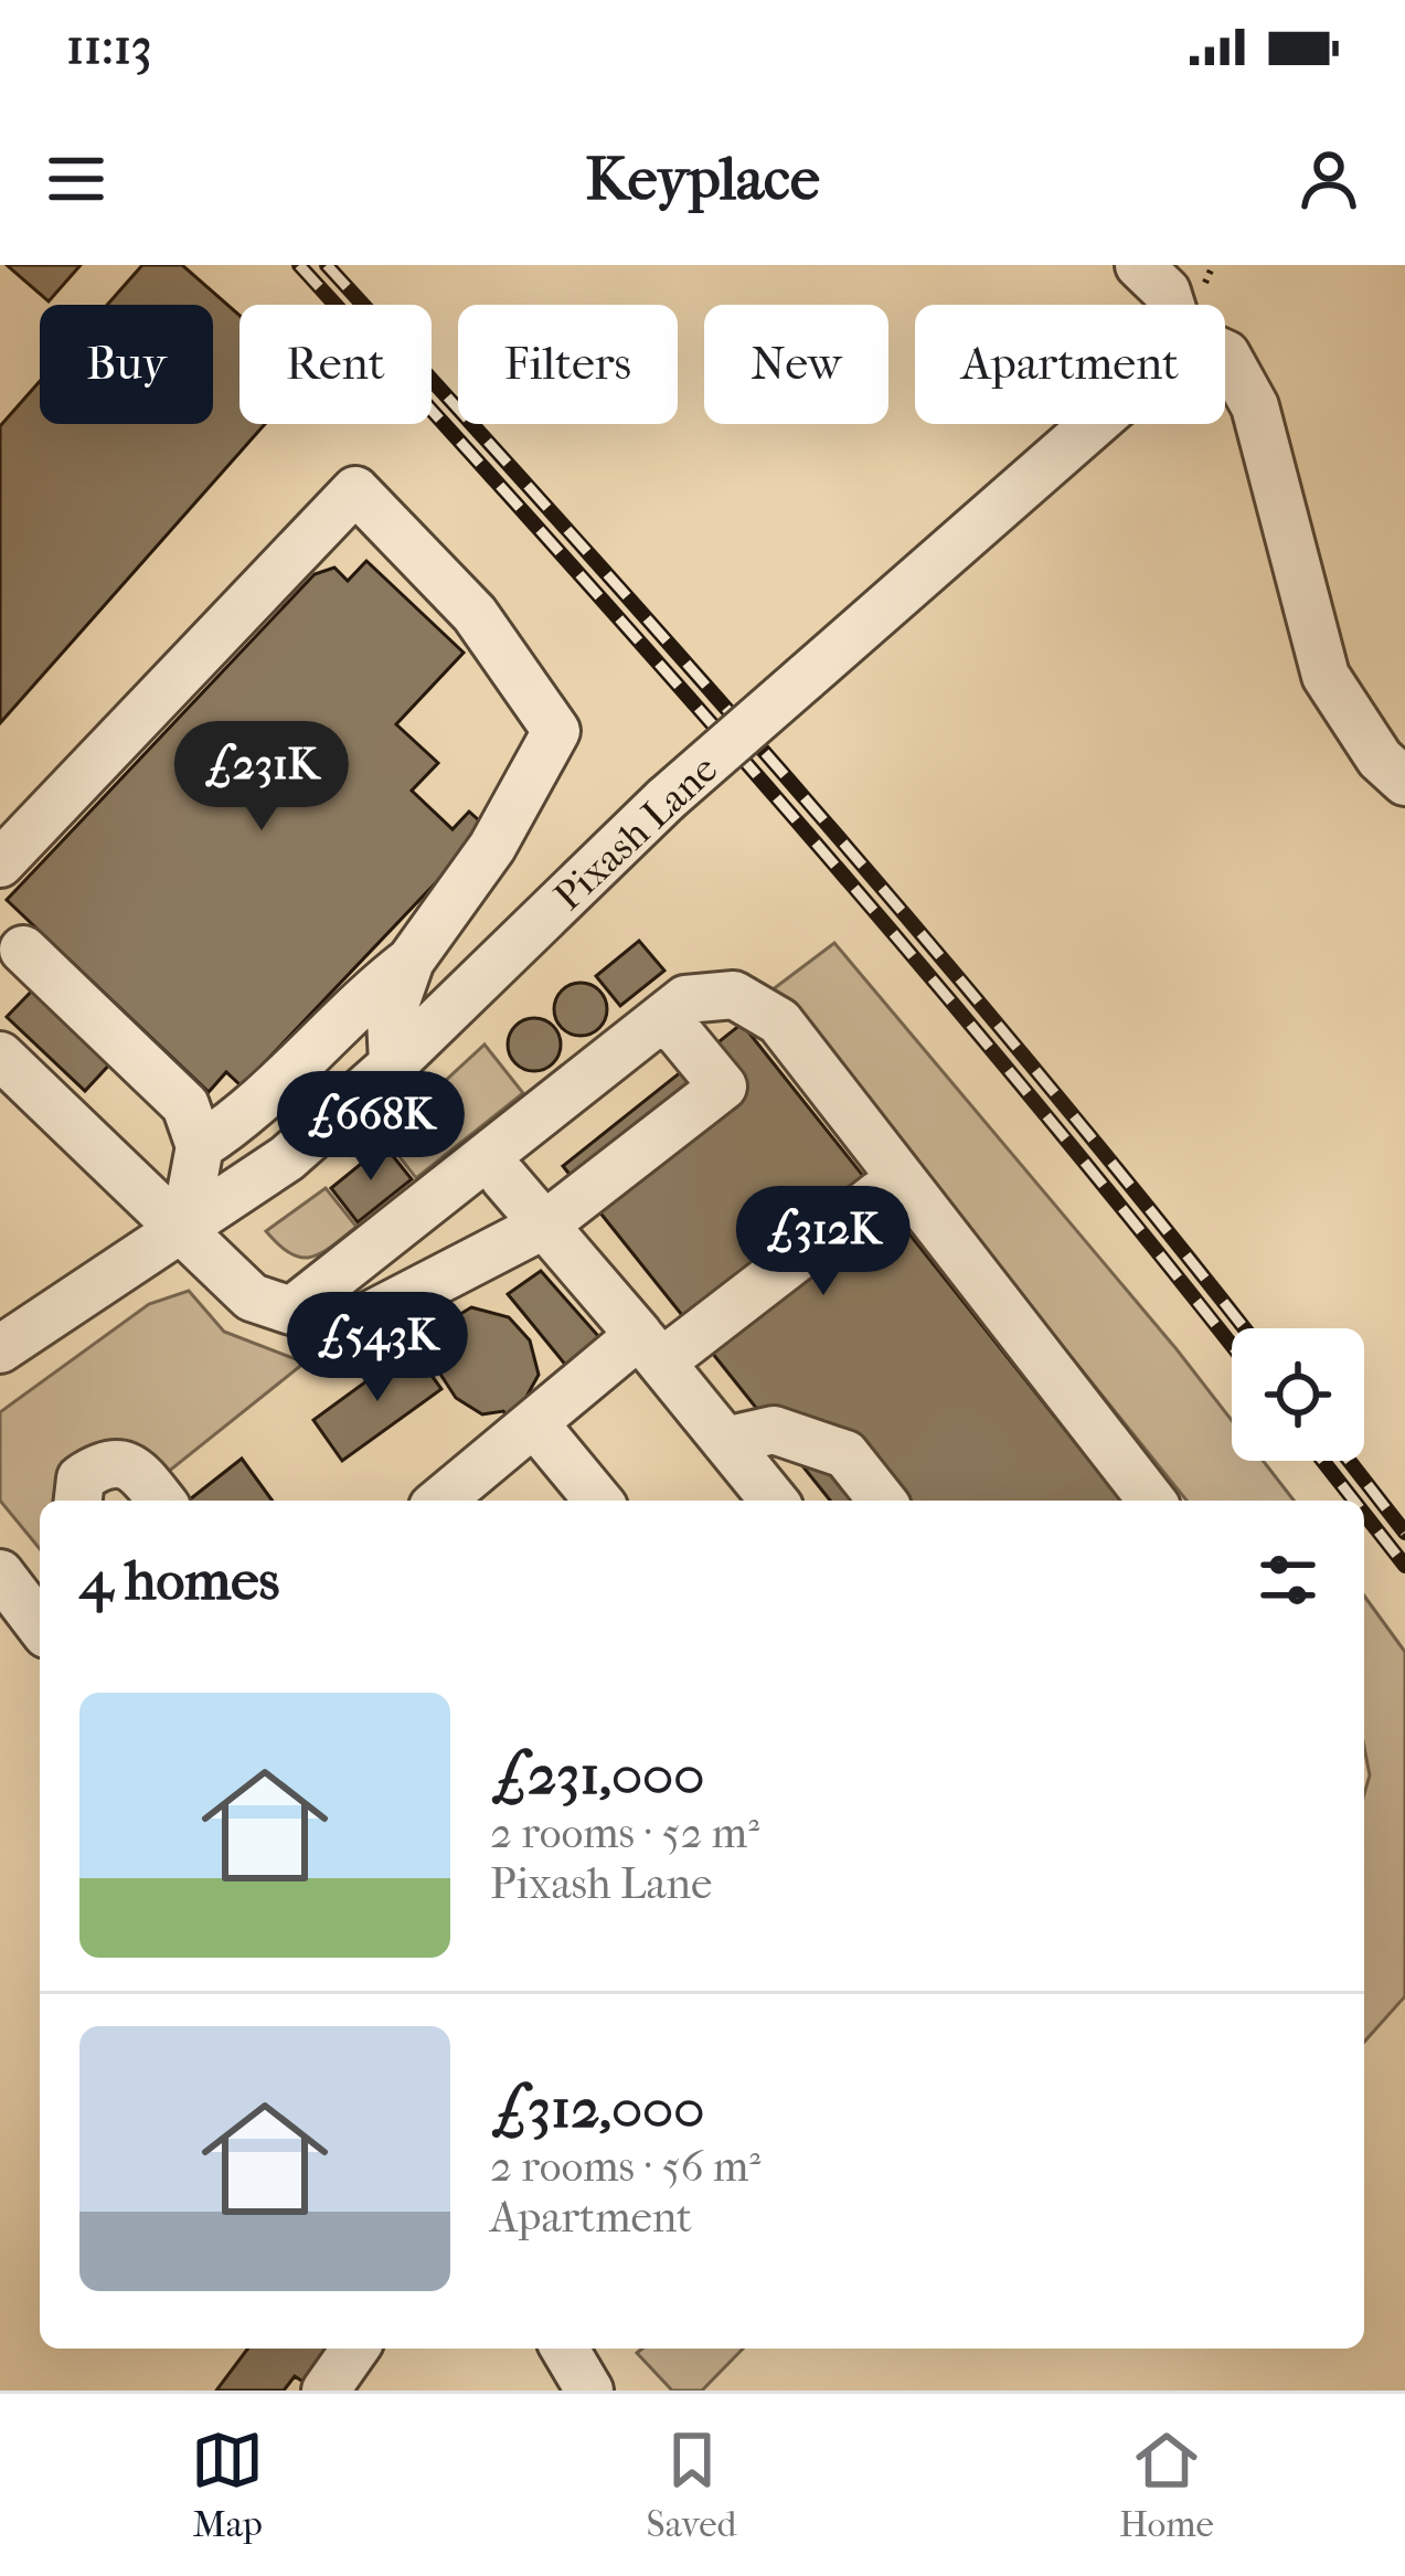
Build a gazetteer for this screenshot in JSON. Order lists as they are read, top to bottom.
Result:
{
  "streets": {
    "street": ["Pixash Lane"]
  },
  "page": {
    "status": "11:13",
    "header": "Keyplace",
    "chip": [
      "Buy",
      "Rent",
      "Filters",
      "New",
      "Apartment"
    ],
    "price": [
      "£231K",
      "£668K",
      "£312K",
      "£543K"
    ],
    "heading": "4 homes",
    "list": [
      {
        "name": "£231,000",
        "note": "2 rooms · 52 m² · Pixash Lane"
      },
      {
        "name": "£312,000",
        "note": "2 rooms · 56 m² · Apartment"
      }
    ],
    "tabs": ["Map", "Saved", "Home"]
  }
}
